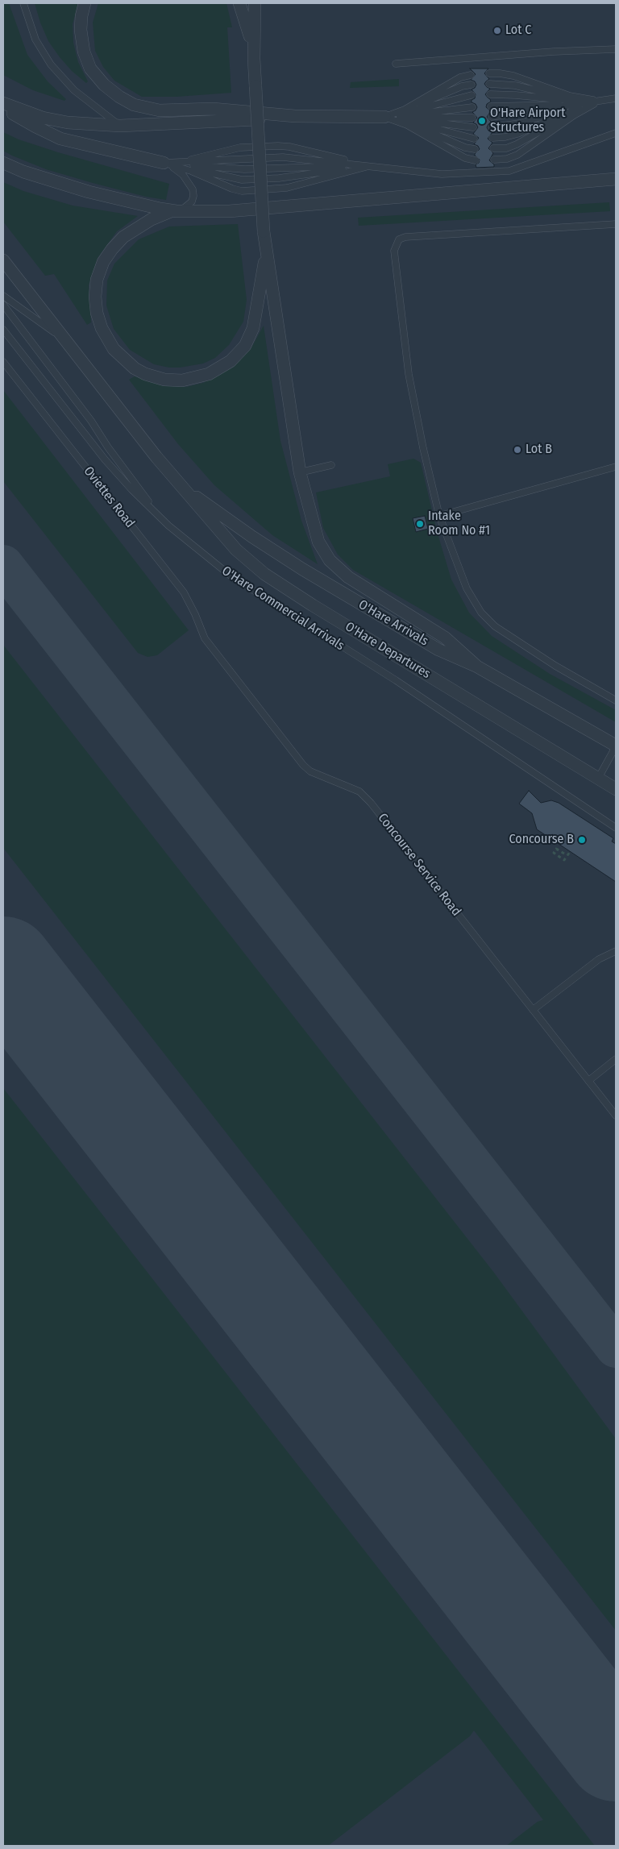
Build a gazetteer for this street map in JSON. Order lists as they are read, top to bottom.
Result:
{
  "streets": {
    "street": ["O'Hare Arrivals", "O'Hare Departures"],
    "lane": ["Oviettes Road", "O'Hare Commercial Arrivals", "Concourse Service Road"]
  },
  "crossings": [
    ["Oviettes Road", "Concourse Service Road"],
    ["O'Hare Arrivals", "O'Hare Departures"]
  ],
  "places": [
    "Lot C",
    "O'Hare Airport Structures",
    "Lot B",
    "Intake Room No #1",
    "Concourse B"
  ]
}
